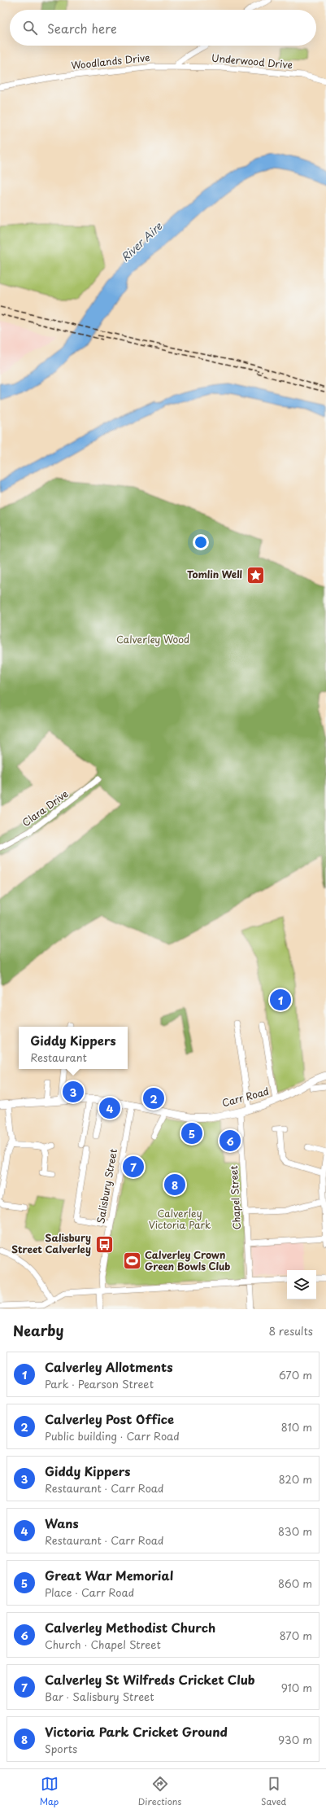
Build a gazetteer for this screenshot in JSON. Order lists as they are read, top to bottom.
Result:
{
  "streets": {
    "main road": ["Carr Road"],
    "street": [
      "Woodlands Drive",
      "Underwood Drive",
      "Clara Drive",
      "Salisbury Street",
      "Chapel Street"
    ]
  },
  "crossings": [
    ["Woodlands Drive", "Underwood Drive"],
    ["Carr Road", "Salisbury Street"],
    ["Carr Road", "Chapel Street"]
  ],
  "water": ["River Aire"],
  "parks": ["Calverley Wood", "Calverley Victoria Park"],
  "places": {
    "place": ["Tomlin Well"],
    "bus stop": ["Salisbury Street Calverley"],
    "sports": ["Calverley Crown Green Bowls Club"]
  },
  "page": {
    "search": "Search here",
    "pins": [
      "1",
      "3",
      "2",
      "4",
      "5",
      "6",
      "7",
      "8"
    ],
    "popup": ["Giddy Kippers", "Restaurant"],
    "heading": ["Nearby", "8 results"],
    "list": [
      {
        "mark": "1",
        "name": "Calverley Allotments",
        "note": "Park · Pearson Street",
        "value": "670 m"
      },
      {
        "mark": "2",
        "name": "Calverley Post Office",
        "note": "Public building · Carr Road",
        "value": "810 m"
      },
      {
        "mark": "3",
        "name": "Giddy Kippers",
        "note": "Restaurant · Carr Road",
        "value": "820 m"
      },
      {
        "mark": "4",
        "name": "Wans",
        "note": "Restaurant · Carr Road",
        "value": "830 m"
      },
      {
        "mark": "5",
        "name": "Great War Memorial",
        "note": "Place · Carr Road",
        "value": "860 m"
      },
      {
        "mark": "6",
        "name": "Calverley Methodist Church",
        "note": "Church · Chapel Street",
        "value": "870 m"
      },
      {
        "mark": "7",
        "name": "Calverley St Wilfreds Cricket Club",
        "note": "Bar · Salisbury Street",
        "value": "910 m"
      },
      {
        "mark": "8",
        "name": "Victoria Park Cricket Ground",
        "note": "Sports",
        "value": "930 m"
      }
    ],
    "nav": ["Map", "Directions", "Saved"]
  }
}
